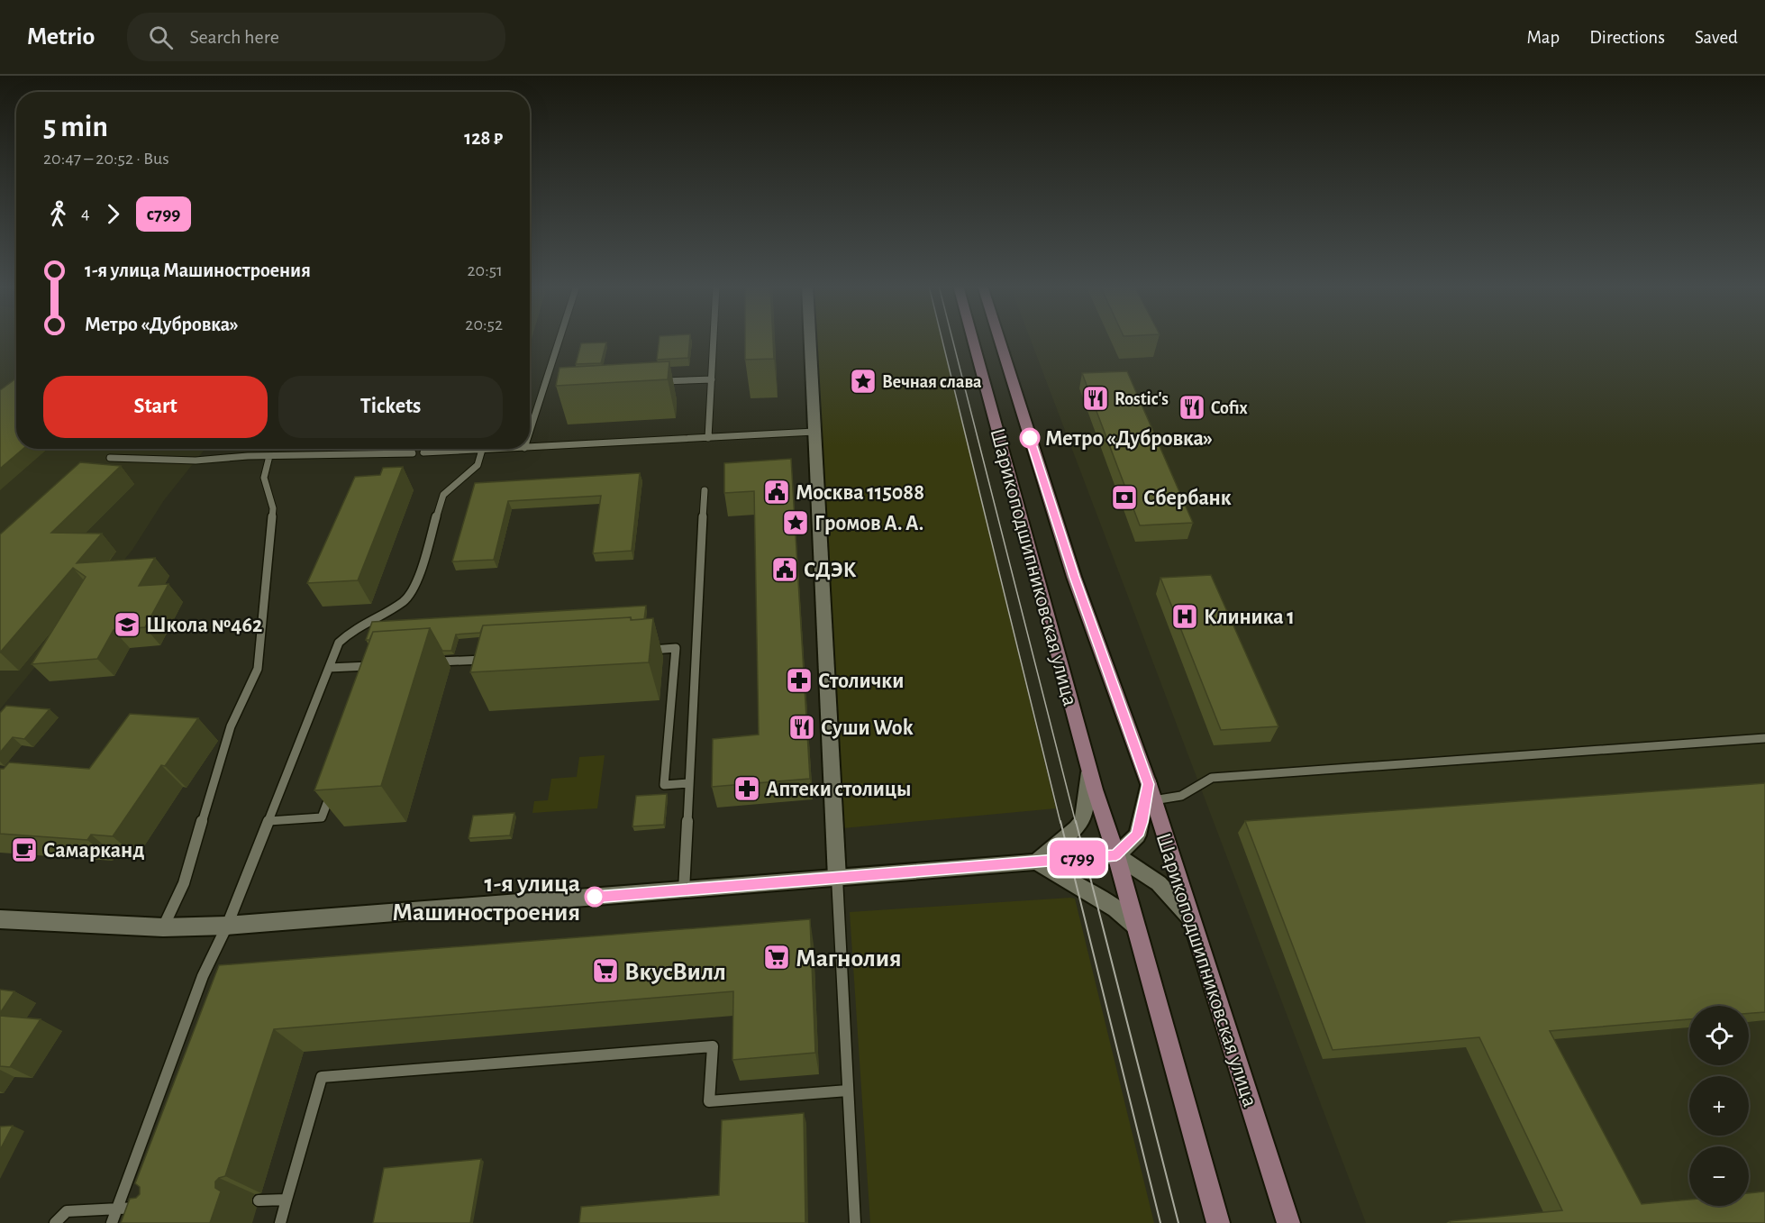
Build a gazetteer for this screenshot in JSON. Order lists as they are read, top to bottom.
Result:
{
  "streets": {
    "main road": ["Шарикоподшипниковская улица"]
  },
  "places": {
    "place": ["Вечная слава", "Громов А. А."],
    "restaurant": ["Rostic's", "Cofix", "Суши Wok"],
    "other": ["Метро «Дубровка»", "1-я улица Машиностроения"],
    "public building": ["Москва 115088", "СДЭК"],
    "bank": ["Сбербанк"],
    "hospital": ["Клиника 1"],
    "school or university": ["Школа №462"],
    "pharmacy": ["Столички", "Аптеки столицы"],
    "cafe": ["Самарканд"],
    "supermarket": ["Магнолия", "ВкусВилл"]
  },
  "lines": ["bus line с799"],
  "page": {
    "header": "Metrio",
    "search": "Search here",
    "nav": ["Map", "Directions", "Saved"],
    "on_map": "с799",
    "heading": ["5 min", "20:47 – 20:52 · Bus", "128 ₽"],
    "legs": ["4", "с799"],
    "list": [
      {
        "name": "1-я улица Машиностроения",
        "value": "20:51"
      },
      {
        "name": "Метро «Дубровка»",
        "value": "20:52"
      }
    ],
    "buttons": ["Start", "Tickets"],
    "map_buttons": ["+", "−"]
  }
}
